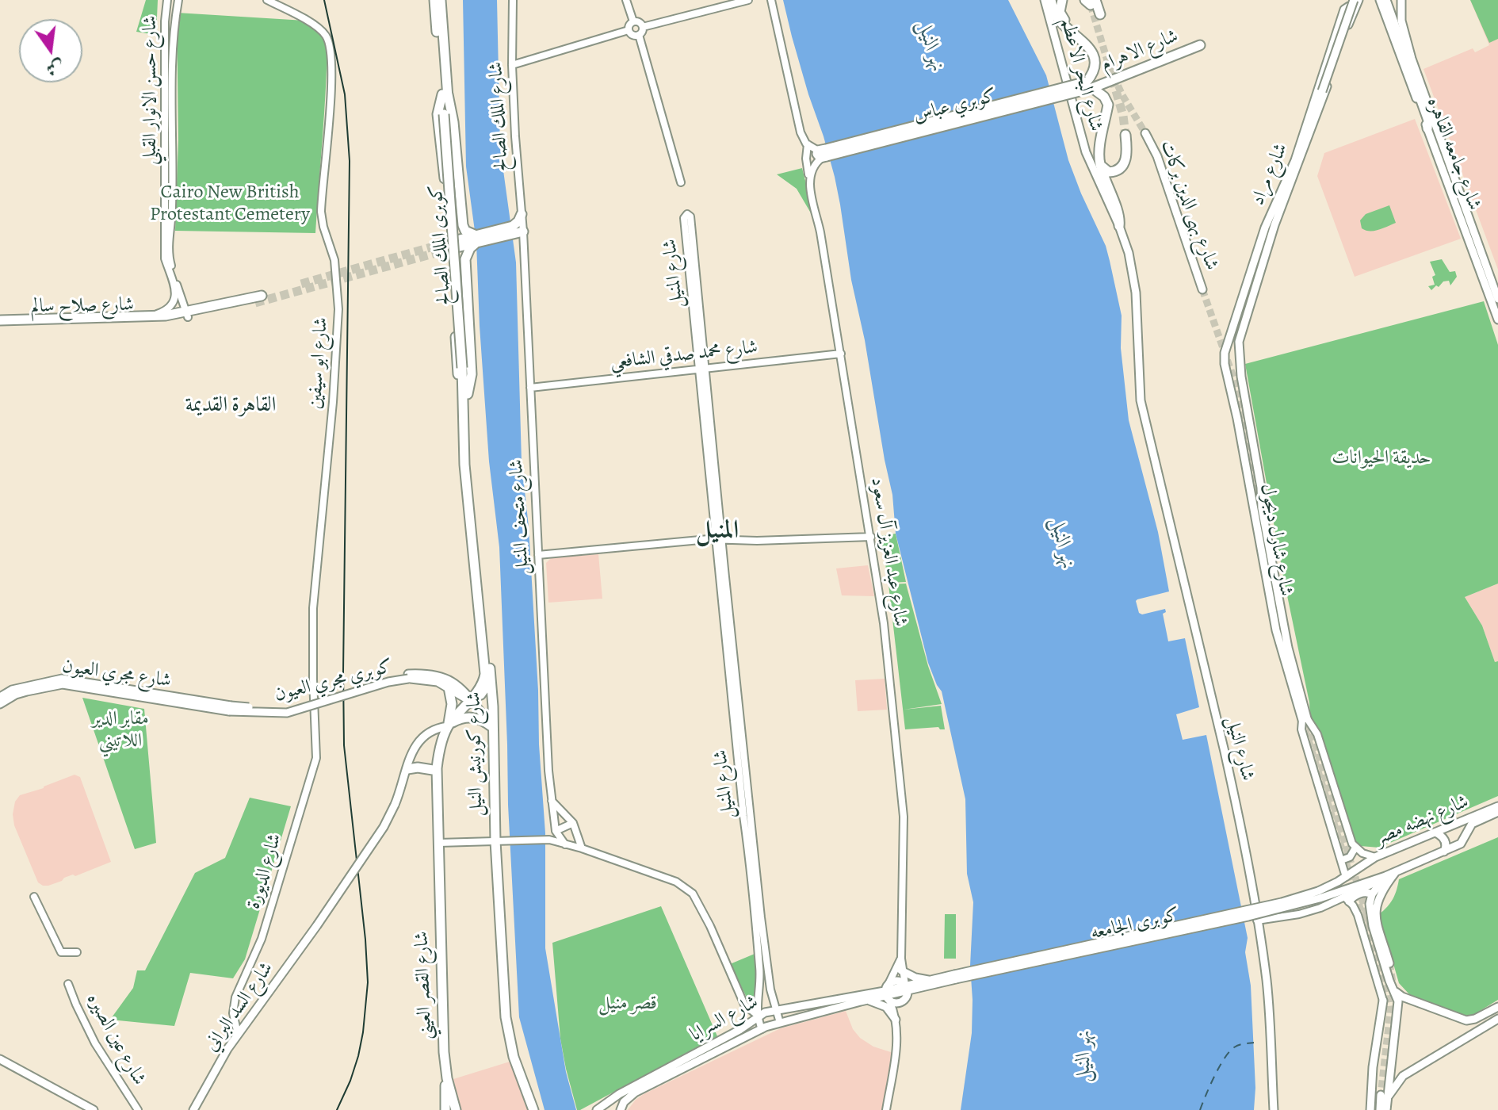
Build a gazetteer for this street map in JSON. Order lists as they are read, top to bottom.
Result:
{
  "streets": {
    "highway": [
      "شارع الاهرام",
      "كوبري عباس",
      "كوبرى الملك الصالح",
      "شارع صلاح سالم",
      "شارع كورنيش النيل",
      "شارع القصر العيني"
    ],
    "main road": [
      "شارع البحر الاعظم",
      "شارع جامعه القاهره",
      "شارع مراد",
      "شارع بهى الدين بركات",
      "شارع شارل ديجول",
      "شارع مجري العيون",
      "كوبري مجري العيون",
      "شارع النيل",
      "شارع نهضه مصر",
      "كوبرى الجامعه",
      "شارع السد البراني",
      "شارع السرايا"
    ],
    "street": [
      "شارع حسن الانوار القبلي",
      "شارع الملك الصالح",
      "شارع المنيل",
      "شارع محمد صدقي الشافعي",
      "شارع ابو سيفين",
      "شارع متحف المنيل",
      "شارع عبد العزيز آل سعود",
      "شارع الديورة",
      "شارع عين الصيره"
    ]
  },
  "crossings": [
    ["شارع الاهرام", "كوبري عباس"],
    ["شارع البحر الاعظم", "شارع النيل"],
    ["شارع حسن الانوار القبلي", "شارع صلاح سالم"],
    ["شارع مراد", "شارع شارل ديجول"],
    ["كوبرى الملك الصالح", "شارع كورنيش النيل"],
    ["شارع المنيل", "شارع محمد صدقي الشافعي"],
    ["شارع المنيل", "شارع السرايا"],
    ["شارع محمد صدقي الشافعي", "شارع متحف المنيل"],
    ["شارع محمد صدقي الشافعي", "شارع عبد العزيز آل سعود"],
    ["شارع ابو سيفين", "شارع الديورة"],
    ["شارع عبد العزيز آل سعود", "شارع السرايا"],
    ["شارع مجري العيون", "كوبري مجري العيون"],
    ["شارع كورنيش النيل", "شارع القصر العيني"],
    ["شارع نهضه مصر", "كوبرى الجامعه"],
    ["شارع الديورة", "شارع السد البراني"],
    ["كوبرى الجامعه", "شارع السرايا"]
  ],
  "districts": ["القاهرة القديمة", "المنيل"],
  "water": ["نهر النيل"],
  "parks": [
    "Cairo New British Protestant Cemetery",
    "حديقة الحيوانات",
    "مقابر الدير اللاتيني",
    "قصر منيل"
  ],
  "north": "bottom"
}
